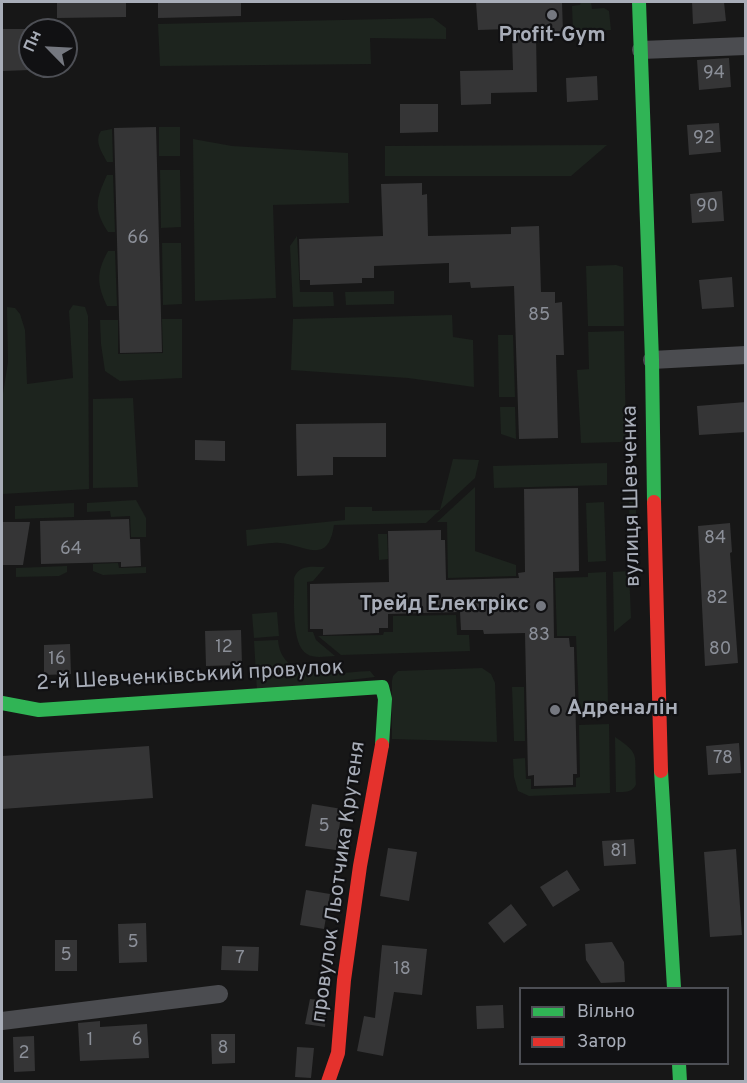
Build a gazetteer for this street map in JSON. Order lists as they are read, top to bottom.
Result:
{
  "streets": {
    "street": ["вулиця Шевченка", "2-й Шевченківський провулок", "провулок Льотчика Крутеня"]
  },
  "crossings": [
    ["2-й Шевченківський провулок", "провулок Льотчика Крутеня"]
  ],
  "places": ["Profit-Gym", "Трейд Електрікс", "Адреналін"],
  "house_numbers": [
    "94",
    "92",
    "90",
    "66",
    "85",
    "84",
    "64",
    "82",
    "83",
    "12",
    "80",
    "16",
    "78",
    "5",
    "81",
    "5",
    "5",
    "7",
    "18",
    "1",
    "6",
    "8",
    "2"
  ],
  "legend": ["Вільно", "Затор"],
  "north": "top left"
}
